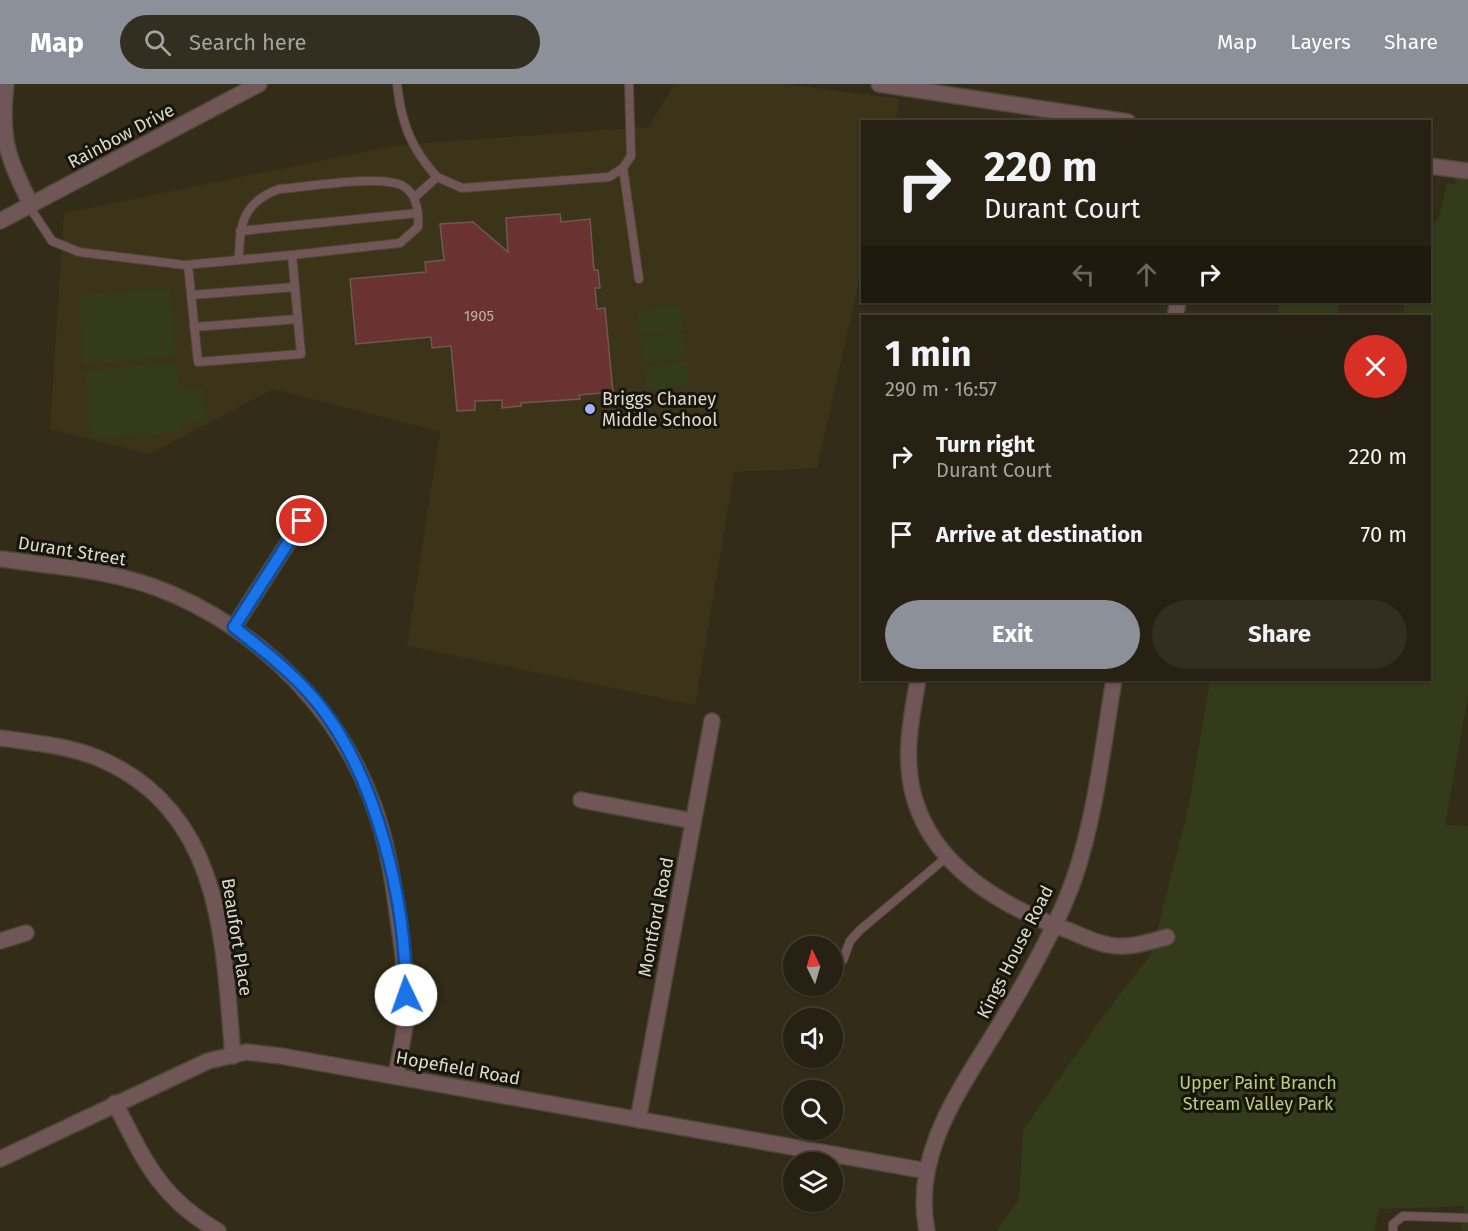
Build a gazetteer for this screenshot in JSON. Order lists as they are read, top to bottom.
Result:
{
  "streets": {
    "street": [
      "Rainbow Drive",
      "Durant Street",
      "Montford Road",
      "Beaufort Place",
      "Kings House Road",
      "Hopefield Road"
    ]
  },
  "crossings": [
    ["Durant Street", "Hopefield Road"],
    ["Montford Road", "Hopefield Road"],
    ["Beaufort Place", "Hopefield Road"],
    ["Kings House Road", "Hopefield Road"]
  ],
  "parks": ["Upper Paint Branch Stream Valley Park"],
  "places": ["Briggs Chaney Middle School"],
  "house_numbers": ["1905"],
  "north": "top",
  "page": {
    "header": "Map",
    "search": "Search here",
    "nav": ["Map", "Layers", "Share"],
    "turn": ["220 m", "Durant Court"],
    "heading": ["1 min", "290 m · 16:57"],
    "list": [
      {
        "name": "Turn right",
        "note": "Durant Court",
        "value": "220 m"
      },
      {
        "name": "Arrive at destination",
        "value": "70 m"
      }
    ],
    "buttons": ["Exit", "Share"]
  }
}
